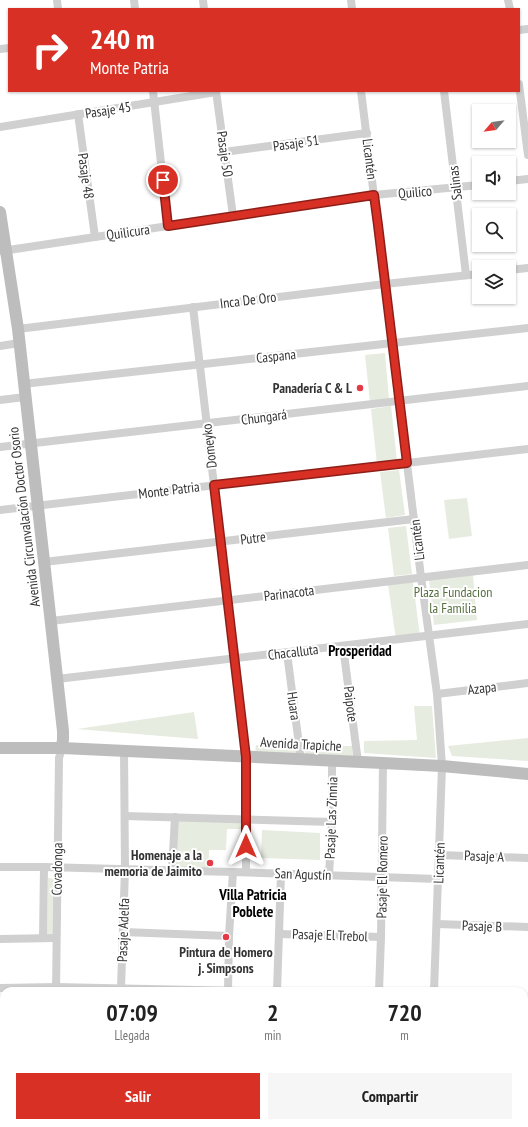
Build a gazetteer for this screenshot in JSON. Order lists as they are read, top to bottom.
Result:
{
  "streets": {
    "street": [
      "Pasaje 45",
      "Pasaje 51",
      "Pasaje 50",
      "Licantén",
      "Pasaje 48",
      "Salinas",
      "Quilico",
      "Quilicura",
      "Inca De Oro",
      "Caspana",
      "Chungará",
      "Domeyko",
      "Monte Patria",
      "Avenida Circunvalación Doctor Osorio",
      "Putre",
      "Parinacota",
      "Chacalluta",
      "Azapa",
      "Paipote",
      "Huara",
      "Avenida Trapiche",
      "Pasaje Las Zinnia",
      "Pasaje A",
      "Covadonga",
      "San Agustín",
      "Pasaje El Romero",
      "Pasaje B",
      "Pasaje Adelfa",
      "Pasaje El Trebol"
    ]
  },
  "crossings": [
    ["Pasaje 45", "Pasaje 50"],
    ["Pasaje 45", "Pasaje 48"],
    ["Pasaje 51", "Pasaje 50"],
    ["Pasaje 51", "Licantén"],
    ["Pasaje 50", "Quilicura"],
    ["Licantén", "Quilico"],
    ["Licantén", "Quilicura"],
    ["Licantén", "Inca De Oro"],
    ["Licantén", "Caspana"],
    ["Licantén", "Chungará"],
    ["Licantén", "Monte Patria"],
    ["Licantén", "Putre"],
    ["Licantén", "Parinacota"],
    ["Licantén", "Chacalluta"],
    ["Licantén", "Azapa"],
    ["Licantén", "Avenida Trapiche"],
    ["Licantén", "Pasaje A"],
    ["Licantén", "San Agustín"],
    ["Licantén", "Pasaje B"],
    ["Pasaje 48", "Quilicura"],
    ["Salinas", "Quilico"],
    ["Salinas", "Inca De Oro"],
    ["Quilico", "Quilicura"],
    ["Quilicura", "Avenida Circunvalación Doctor Osorio"],
    ["Inca De Oro", "Domeyko"],
    ["Inca De Oro", "Avenida Circunvalación Doctor Osorio"],
    ["Caspana", "Domeyko"],
    ["Caspana", "Avenida Circunvalación Doctor Osorio"],
    ["Chungará", "Domeyko"],
    ["Chungará", "Avenida Circunvalación Doctor Osorio"],
    ["Domeyko", "Monte Patria"],
    ["Domeyko", "Putre"],
    ["Domeyko", "Parinacota"],
    ["Domeyko", "Chacalluta"],
    ["Domeyko", "Avenida Trapiche"],
    ["Domeyko", "San Agustín"],
    ["Monte Patria", "Avenida Circunvalación Doctor Osorio"],
    ["Avenida Circunvalación Doctor Osorio", "Putre"],
    ["Avenida Circunvalación Doctor Osorio", "Parinacota"],
    ["Avenida Circunvalación Doctor Osorio", "Chacalluta"],
    ["Avenida Circunvalación Doctor Osorio", "Avenida Trapiche"],
    ["Avenida Circunvalación Doctor Osorio", "Covadonga"],
    ["Chacalluta", "Paipote"],
    ["Chacalluta", "Huara"],
    ["Paipote", "Avenida Trapiche"],
    ["Huara", "Avenida Trapiche"],
    ["Avenida Trapiche", "Pasaje Las Zinnia"],
    ["Avenida Trapiche", "Covadonga"],
    ["Avenida Trapiche", "Pasaje El Romero"],
    ["Avenida Trapiche", "Pasaje Adelfa"],
    ["Pasaje Las Zinnia", "San Agustín"],
    ["Covadonga", "San Agustín"],
    ["San Agustín", "Pasaje El Romero"],
    ["San Agustín", "Pasaje Adelfa"],
    ["Pasaje El Romero", "Pasaje El Trebol"]
  ],
  "districts": ["Prosperidad", "Villa Patricia Poblete"],
  "parks": ["Plaza Fundacion la Familia"],
  "places": ["Panadería C & L", "Homenaje a la memoria de Jaimito", "Pintura de Homero j. Simpsons"],
  "north": "bottom left",
  "page": {
    "turn": ["240 m", "Monte Patria"],
    "eta": [
      "07:09",
      "Llegada",
      "2",
      "min",
      "720",
      "m"
    ],
    "buttons": ["Salir", "Compartir"]
  }
}
